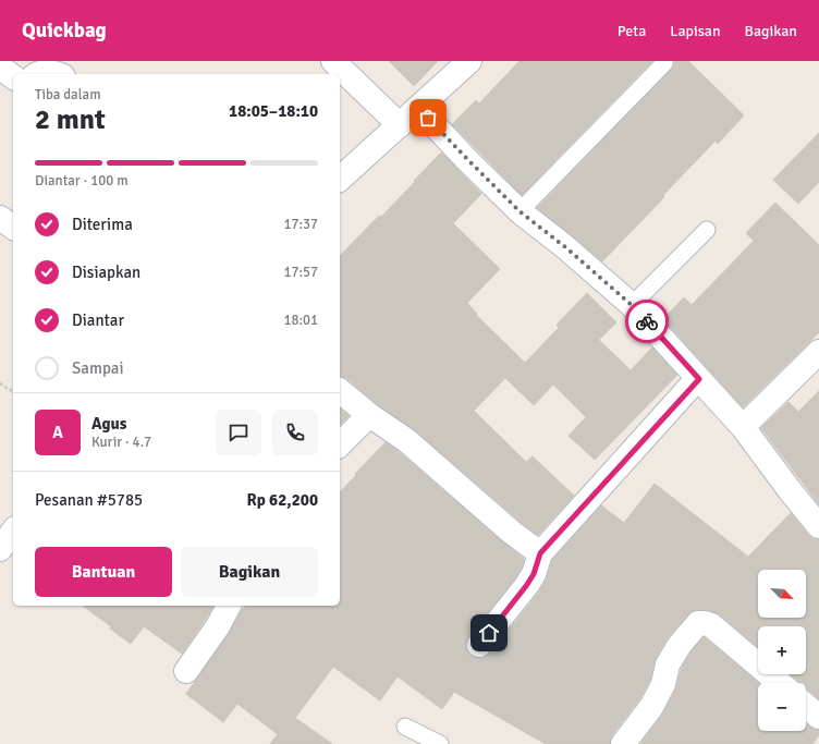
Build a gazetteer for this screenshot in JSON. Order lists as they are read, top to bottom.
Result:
{
  "north": "bottom right",
  "page": {
    "header": "Quickbag",
    "nav": ["Peta", "Lapisan", "Bagikan"],
    "heading": ["2 mnt", "Tiba dalam", "18:05–18:10"],
    "panel": [
      "Agus",
      "Kurir · 4.7",
      "Pesanan #5785",
      "Rp 62,200"
    ],
    "bar": "Diantar · 100 m",
    "list": [
      ["Diterima", "17:37"],
      ["Disiapkan", "17:57"],
      ["Diantar", "18:01"],
      "Sampai"
    ],
    "round": "A",
    "buttons": ["Bantuan", "Bagikan"],
    "map_buttons": ["+", "−"]
  }
}
